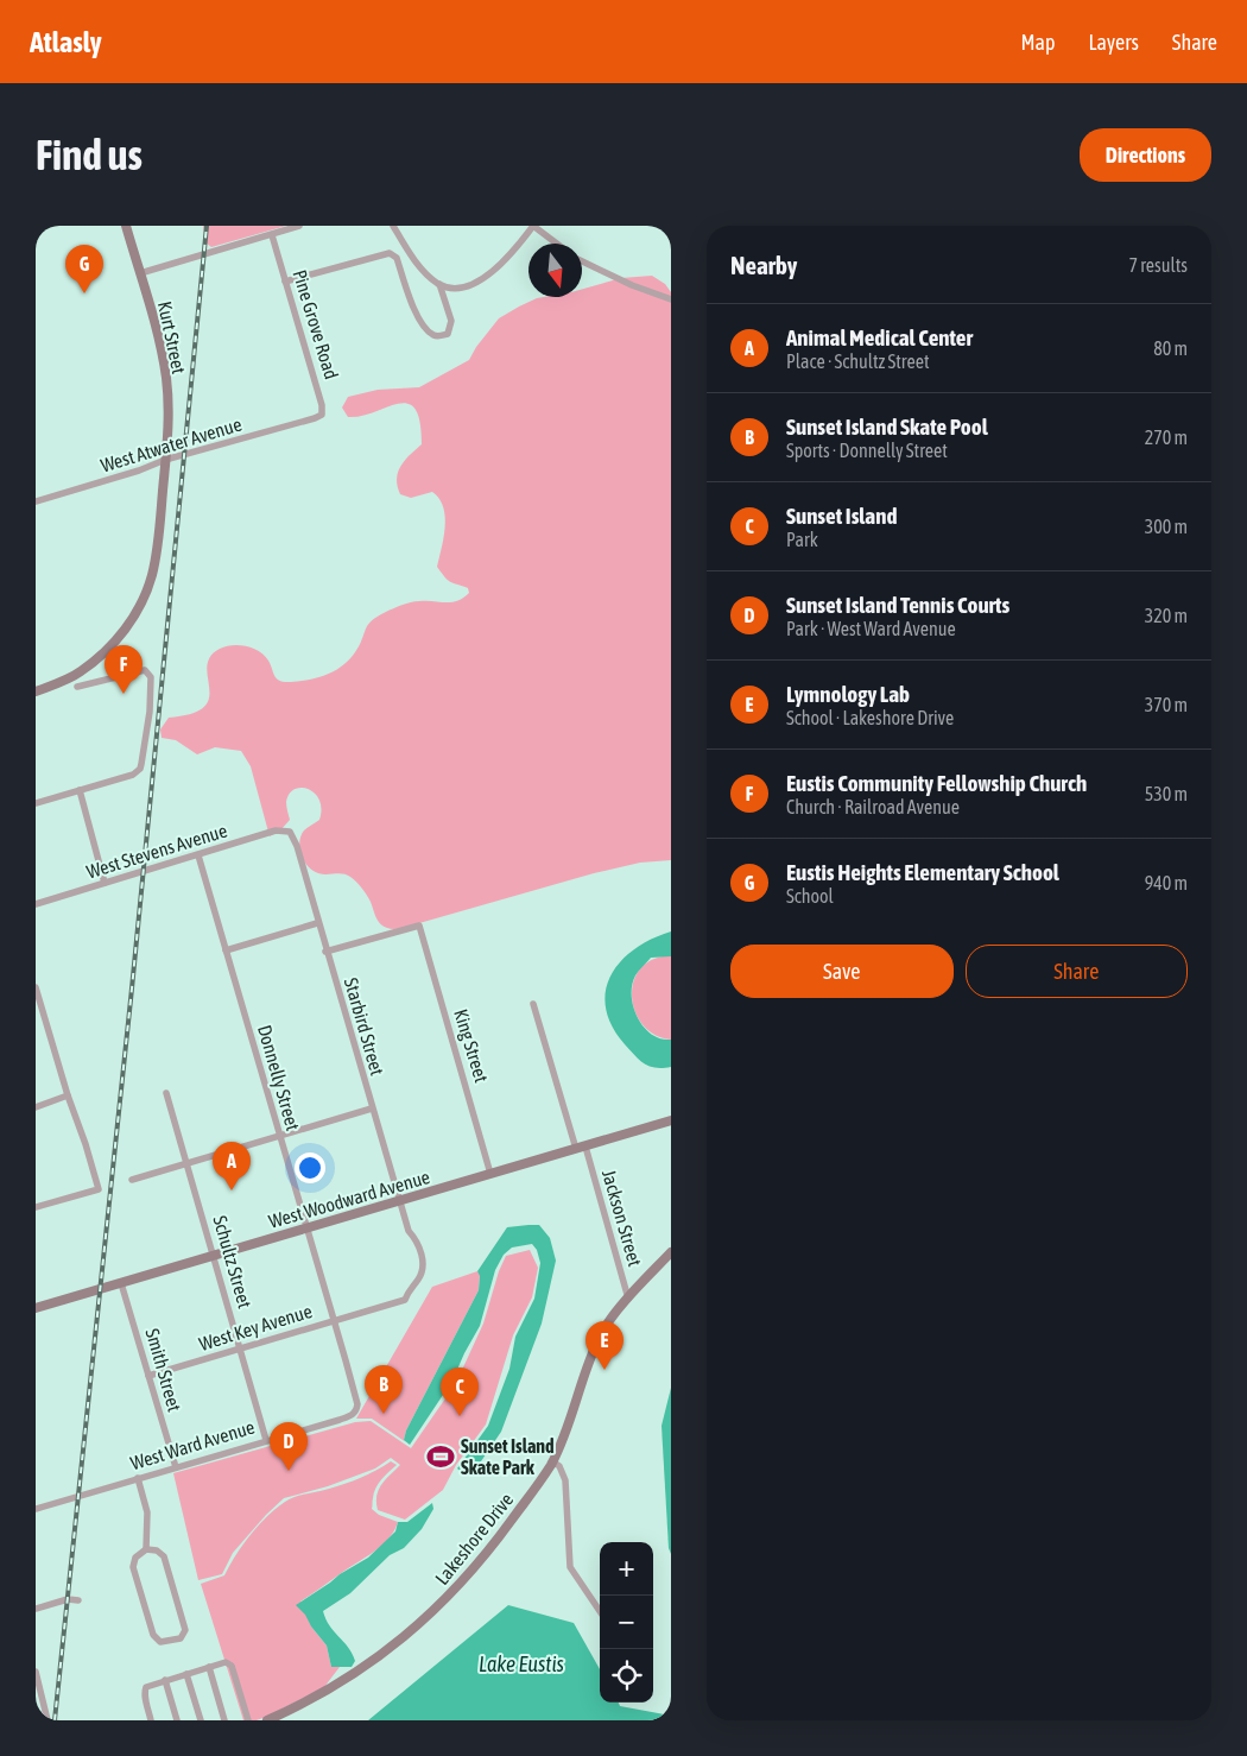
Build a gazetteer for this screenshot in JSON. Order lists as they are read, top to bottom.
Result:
{
  "streets": {
    "street": [
      "Pine Grove Road",
      "Kurt Street",
      "West Atwater Avenue",
      "West Stevens Avenue",
      "Starbird Street",
      "King Street",
      "Donnelly Street",
      "West Woodward Avenue",
      "Jackson Street",
      "Schultz Street",
      "West Key Avenue",
      "Smith Street",
      "West Ward Avenue",
      "Lakeshore Drive"
    ]
  },
  "crossings": [
    ["Pine Grove Road", "West Atwater Avenue"],
    ["Kurt Street", "West Atwater Avenue"],
    ["West Stevens Avenue", "Starbird Street"],
    ["West Stevens Avenue", "Donnelly Street"],
    ["Starbird Street", "King Street"],
    ["Starbird Street", "West Woodward Avenue"],
    ["Starbird Street", "West Key Avenue"],
    ["King Street", "West Woodward Avenue"],
    ["Donnelly Street", "West Woodward Avenue"],
    ["Donnelly Street", "West Key Avenue"],
    ["Donnelly Street", "West Ward Avenue"],
    ["West Woodward Avenue", "Jackson Street"],
    ["West Woodward Avenue", "Schultz Street"],
    ["West Woodward Avenue", "Smith Street"],
    ["Jackson Street", "Lakeshore Drive"],
    ["Schultz Street", "West Key Avenue"],
    ["Schultz Street", "West Ward Avenue"],
    ["West Key Avenue", "Smith Street"],
    ["Smith Street", "West Ward Avenue"]
  ],
  "water": ["Lake Eustis"],
  "places": {
    "sports": ["Sunset Island Skate Park"]
  },
  "north": "bottom",
  "page": {
    "header": "Atlasly",
    "nav": ["Map", "Layers", "Share"],
    "buttons": [
      "Directions",
      ["Save", "Share"]
    ],
    "title": "Find us",
    "heading": ["Nearby", "7 results"],
    "pins": [
      "G",
      "F",
      "A",
      "E",
      "B",
      "C",
      "D"
    ],
    "list": [
      {
        "mark": "A",
        "name": "Animal Medical Center",
        "note": "Place · Schultz Street",
        "value": "80 m"
      },
      {
        "mark": "B",
        "name": "Sunset Island Skate Pool",
        "note": "Sports · Donnelly Street",
        "value": "270 m"
      },
      {
        "mark": "C",
        "name": "Sunset Island",
        "note": "Park",
        "value": "300 m"
      },
      {
        "mark": "D",
        "name": "Sunset Island Tennis Courts",
        "note": "Park · West Ward Avenue",
        "value": "320 m"
      },
      {
        "mark": "E",
        "name": "Lymnology Lab",
        "note": "School · Lakeshore Drive",
        "value": "370 m"
      },
      {
        "mark": "F",
        "name": "Eustis Community Fellowship Church",
        "note": "Church · Railroad Avenue",
        "value": "530 m"
      },
      {
        "mark": "G",
        "name": "Eustis Heights Elementary School",
        "note": "School",
        "value": "940 m"
      }
    ],
    "map_buttons": ["+", "−"]
  }
}
